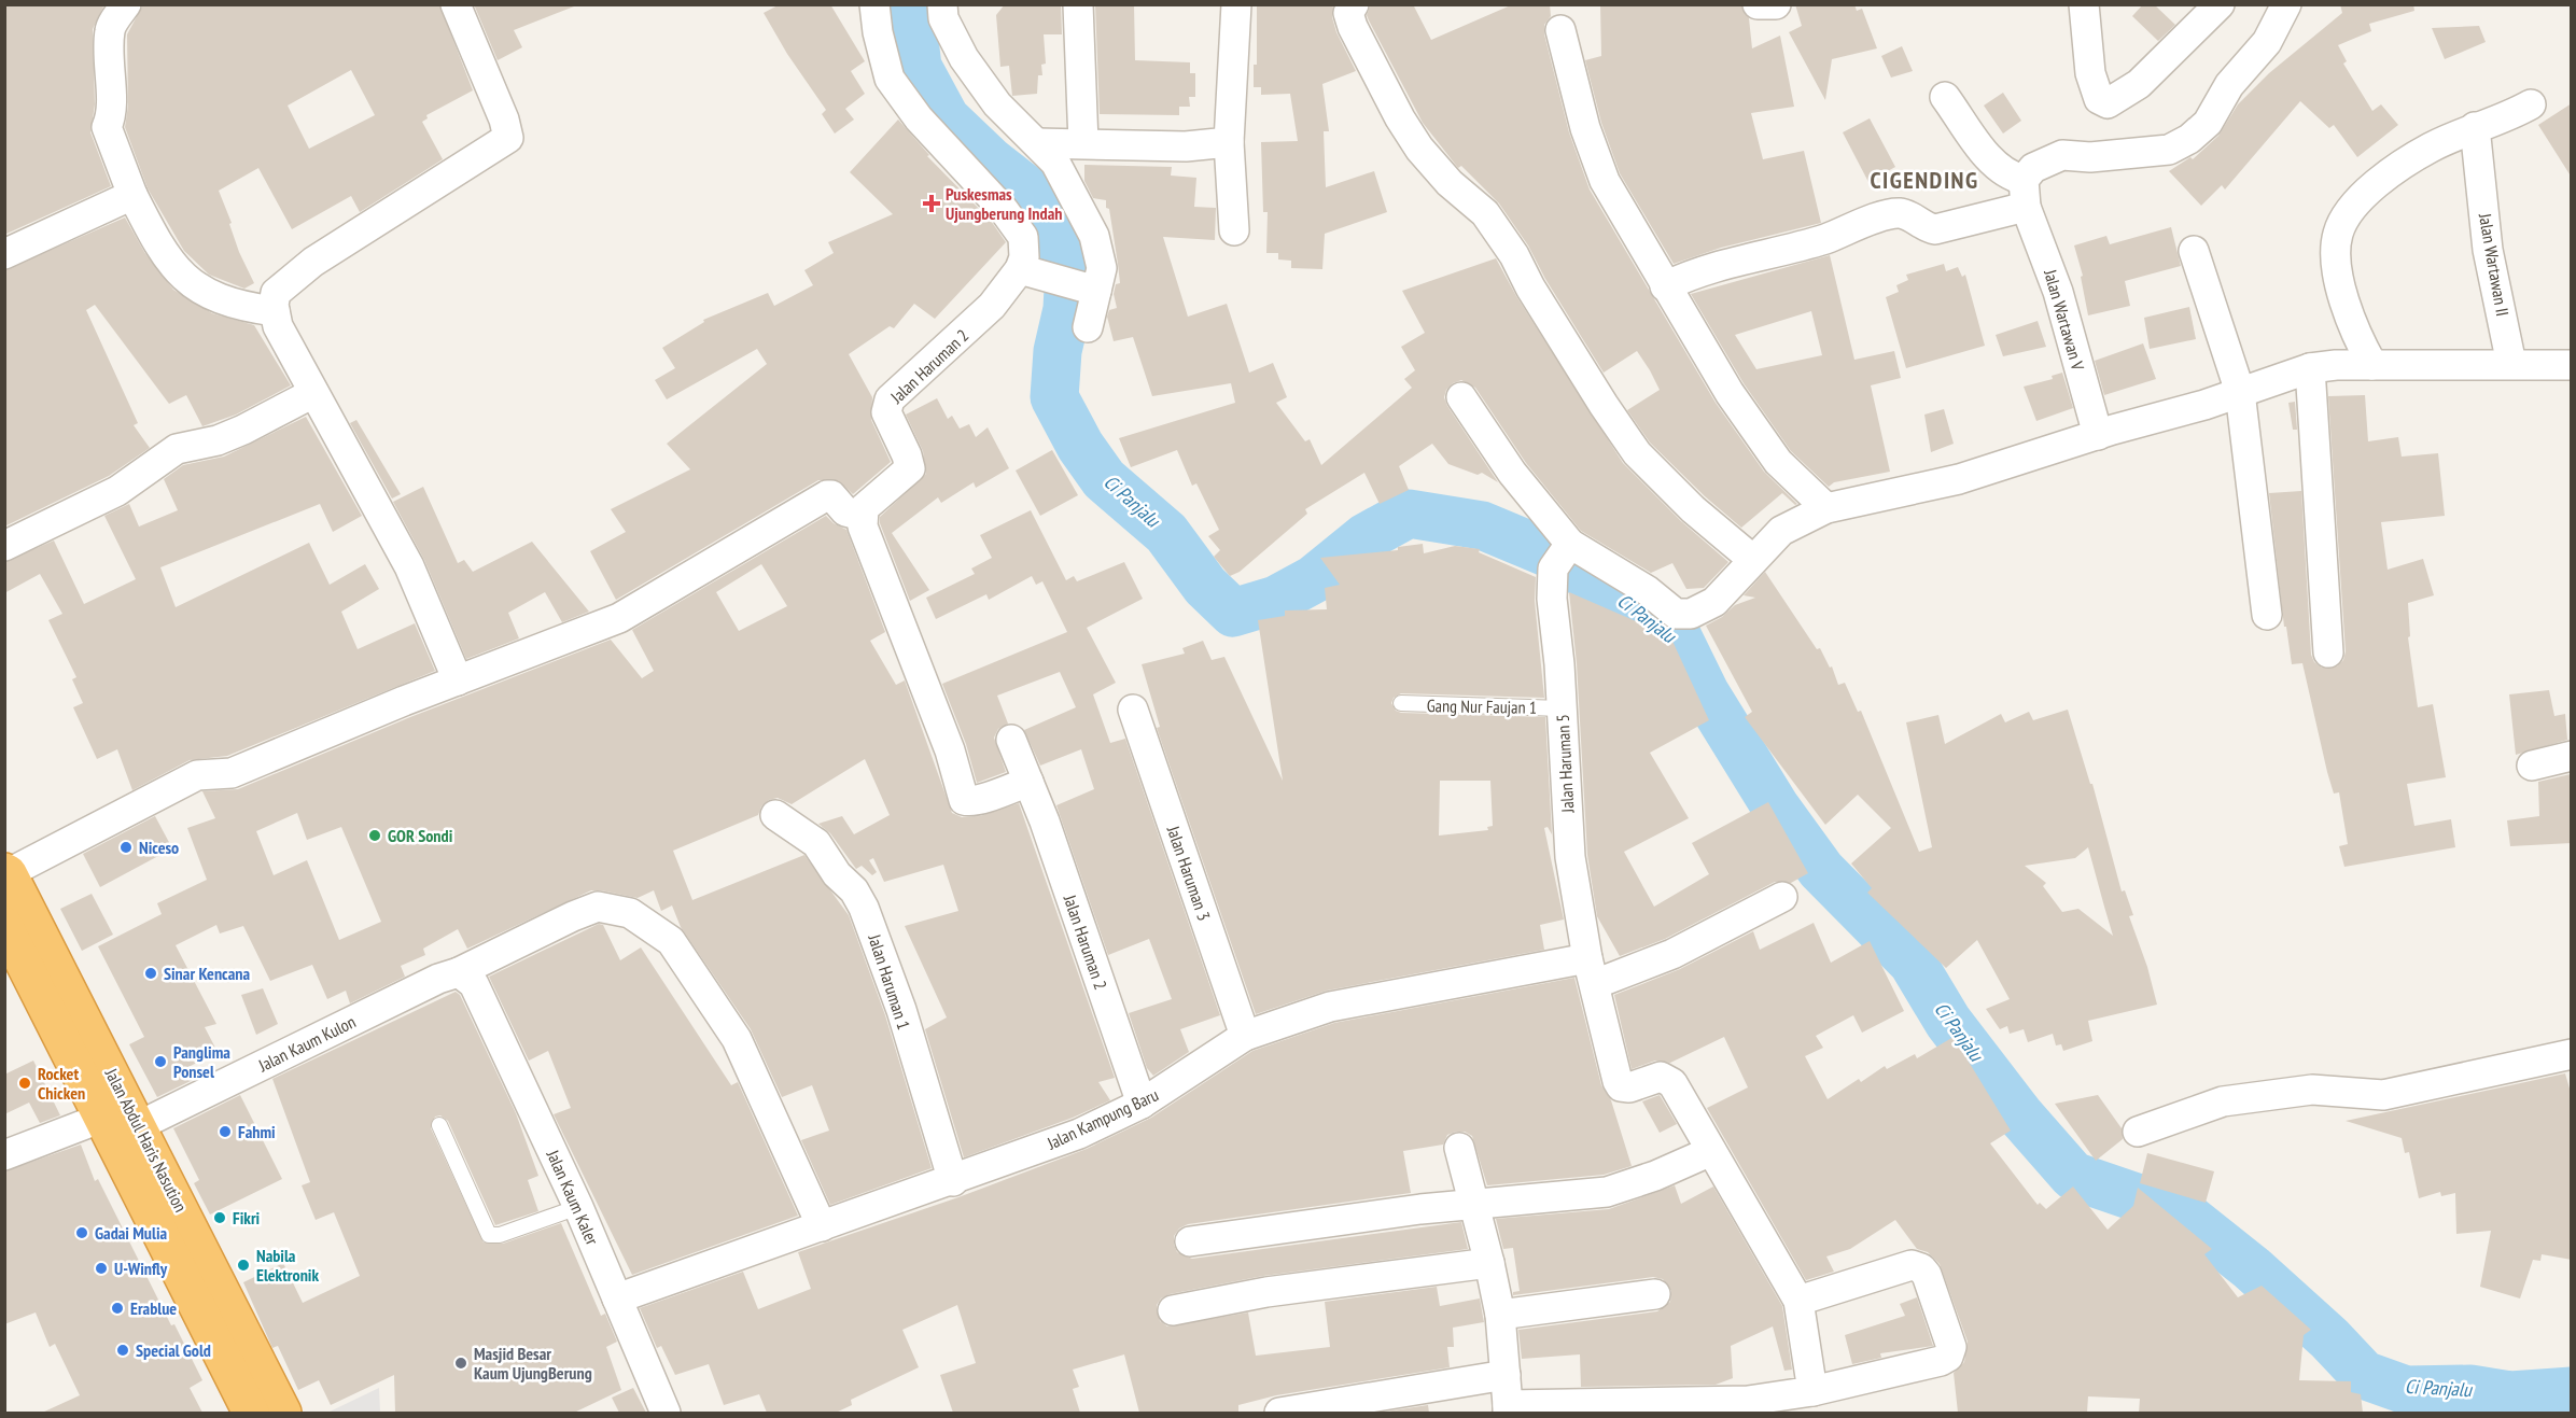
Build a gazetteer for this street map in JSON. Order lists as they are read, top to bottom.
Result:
{
  "streets": {
    "highway": ["Jalan Abdul Haris Nasution"],
    "street": [
      "Jalan Wartawan II",
      "Jalan Wartawan V",
      "Jalan Haruman 2",
      "Jalan Haruman 5",
      "Jalan Haruman 3",
      "Jalan Haruman 1",
      "Jalan Kaum Kulon",
      "Jalan Kampung Baru",
      "Jalan Kaum Kaler"
    ],
    "lane": ["Gang Nur Faujan 1"]
  },
  "crossings": [
    ["Jalan Haruman 2", "Jalan Kampung Baru"],
    ["Gang Nur Faujan 1", "Jalan Haruman 5"],
    ["Jalan Haruman 5", "Jalan Kampung Baru"],
    ["Jalan Haruman 3", "Jalan Kampung Baru"],
    ["Jalan Haruman 1", "Jalan Kampung Baru"],
    ["Jalan Kaum Kulon", "Jalan Kampung Baru"],
    ["Jalan Kaum Kulon", "Jalan Abdul Haris Nasution"],
    ["Jalan Kaum Kulon", "Jalan Kaum Kaler"],
    ["Jalan Kampung Baru", "Jalan Kaum Kaler"]
  ],
  "districts": ["CIGENDING"],
  "water": ["Ci Panjalu"],
  "places": {
    "health": ["Puskesmas Ujungberung Indah"],
    "other": [
      "GOR Sondi",
      "Niceso",
      "Sinar Kencana",
      "Panglima Ponsel",
      "Rocket Chicken",
      "Fahmi",
      "Fikri",
      "Gadai Mulia",
      "Nabila Elektronik",
      "U-Winfly",
      "Erablue",
      "Special Gold",
      "Masjid Besar Kaum UjungBerung"
    ]
  }
}
